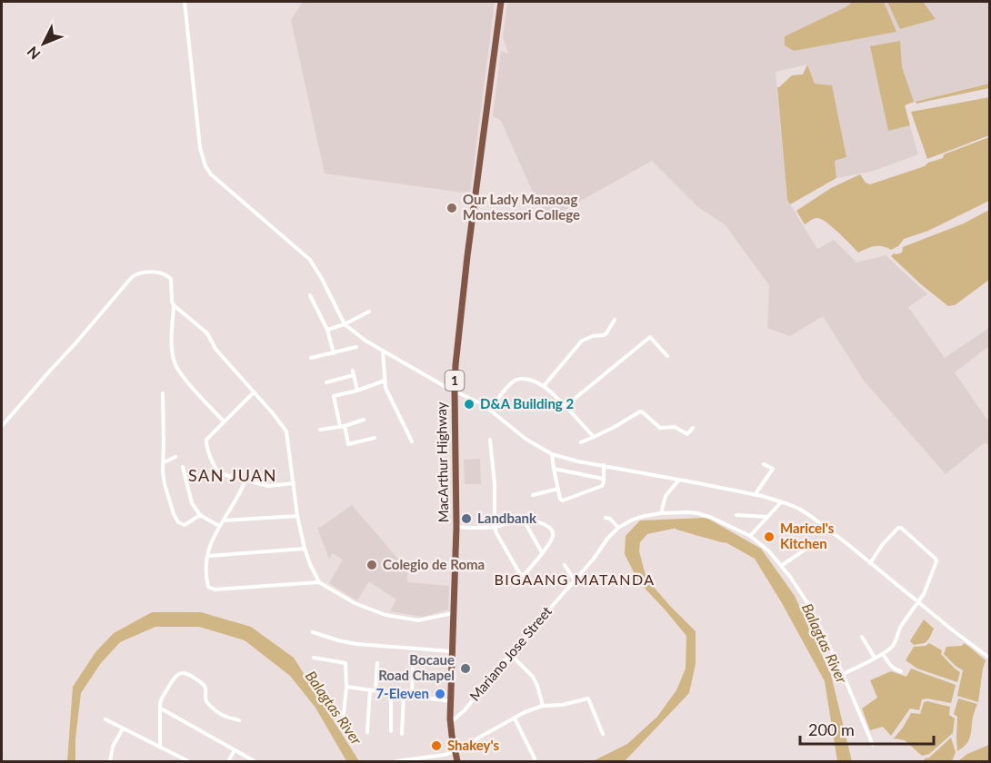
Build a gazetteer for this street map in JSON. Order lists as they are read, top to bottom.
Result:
{
  "streets": {
    "highway": ["1", "MacArthur Highway"],
    "street": ["Mariano Jose Street"]
  },
  "crossings": [
    ["MacArthur Highway", "Mariano Jose Street"]
  ],
  "districts": ["SAN JUAN", "BIGAANG MATANDA"],
  "water": ["Balagtas River"],
  "places": [
    "Our Lady Manaoag Montessori College",
    "D&A Building 2",
    "Landbank",
    "Maricel's Kitchen",
    "Colegio de Roma",
    "Bocaue Road Chapel",
    "7-Eleven",
    "Shakey's"
  ],
  "scale_bar": "200 m",
  "north": "bottom left"
}
